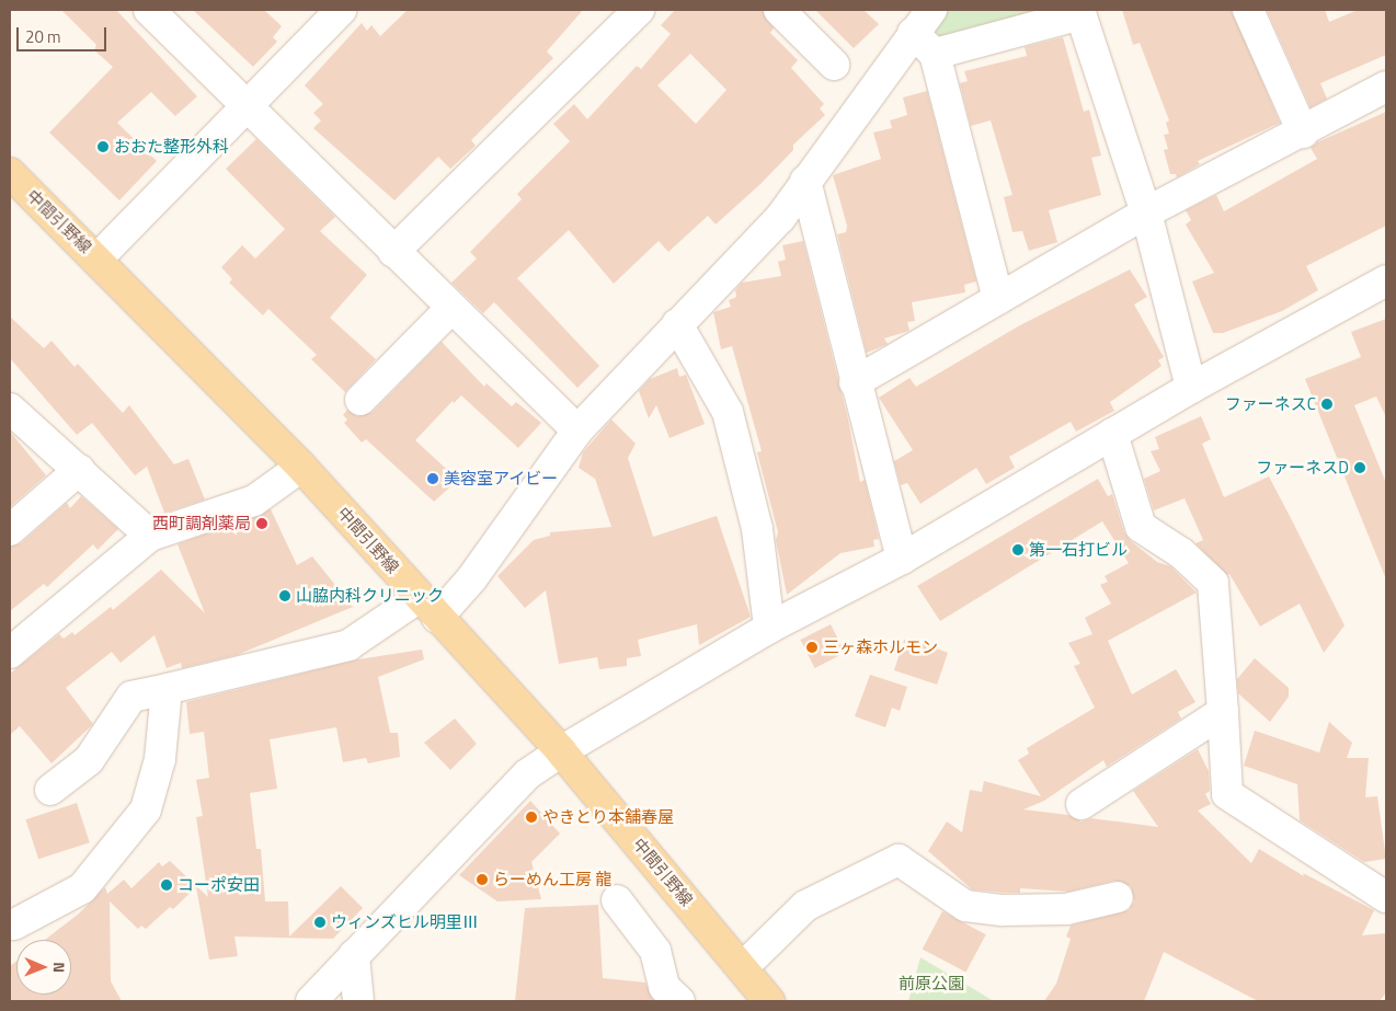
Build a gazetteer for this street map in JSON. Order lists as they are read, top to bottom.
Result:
{
  "streets": {
    "main road": ["中間引野線"]
  },
  "parks": ["前原公園"],
  "places": [
    "おおた整形外科",
    "ファーネスC",
    "ファーネスD",
    "美容室アイビー",
    "西町調剤薬局",
    "第一石打ビル",
    "山脇内科クリニック",
    "三ヶ森ホルモン",
    "やきとり本舗春屋",
    "らーめん工房 龍",
    "コーポ安田",
    "ウィンズヒル明里Ⅲ"
  ],
  "scale_bar": "20 m",
  "north": "right"
}
